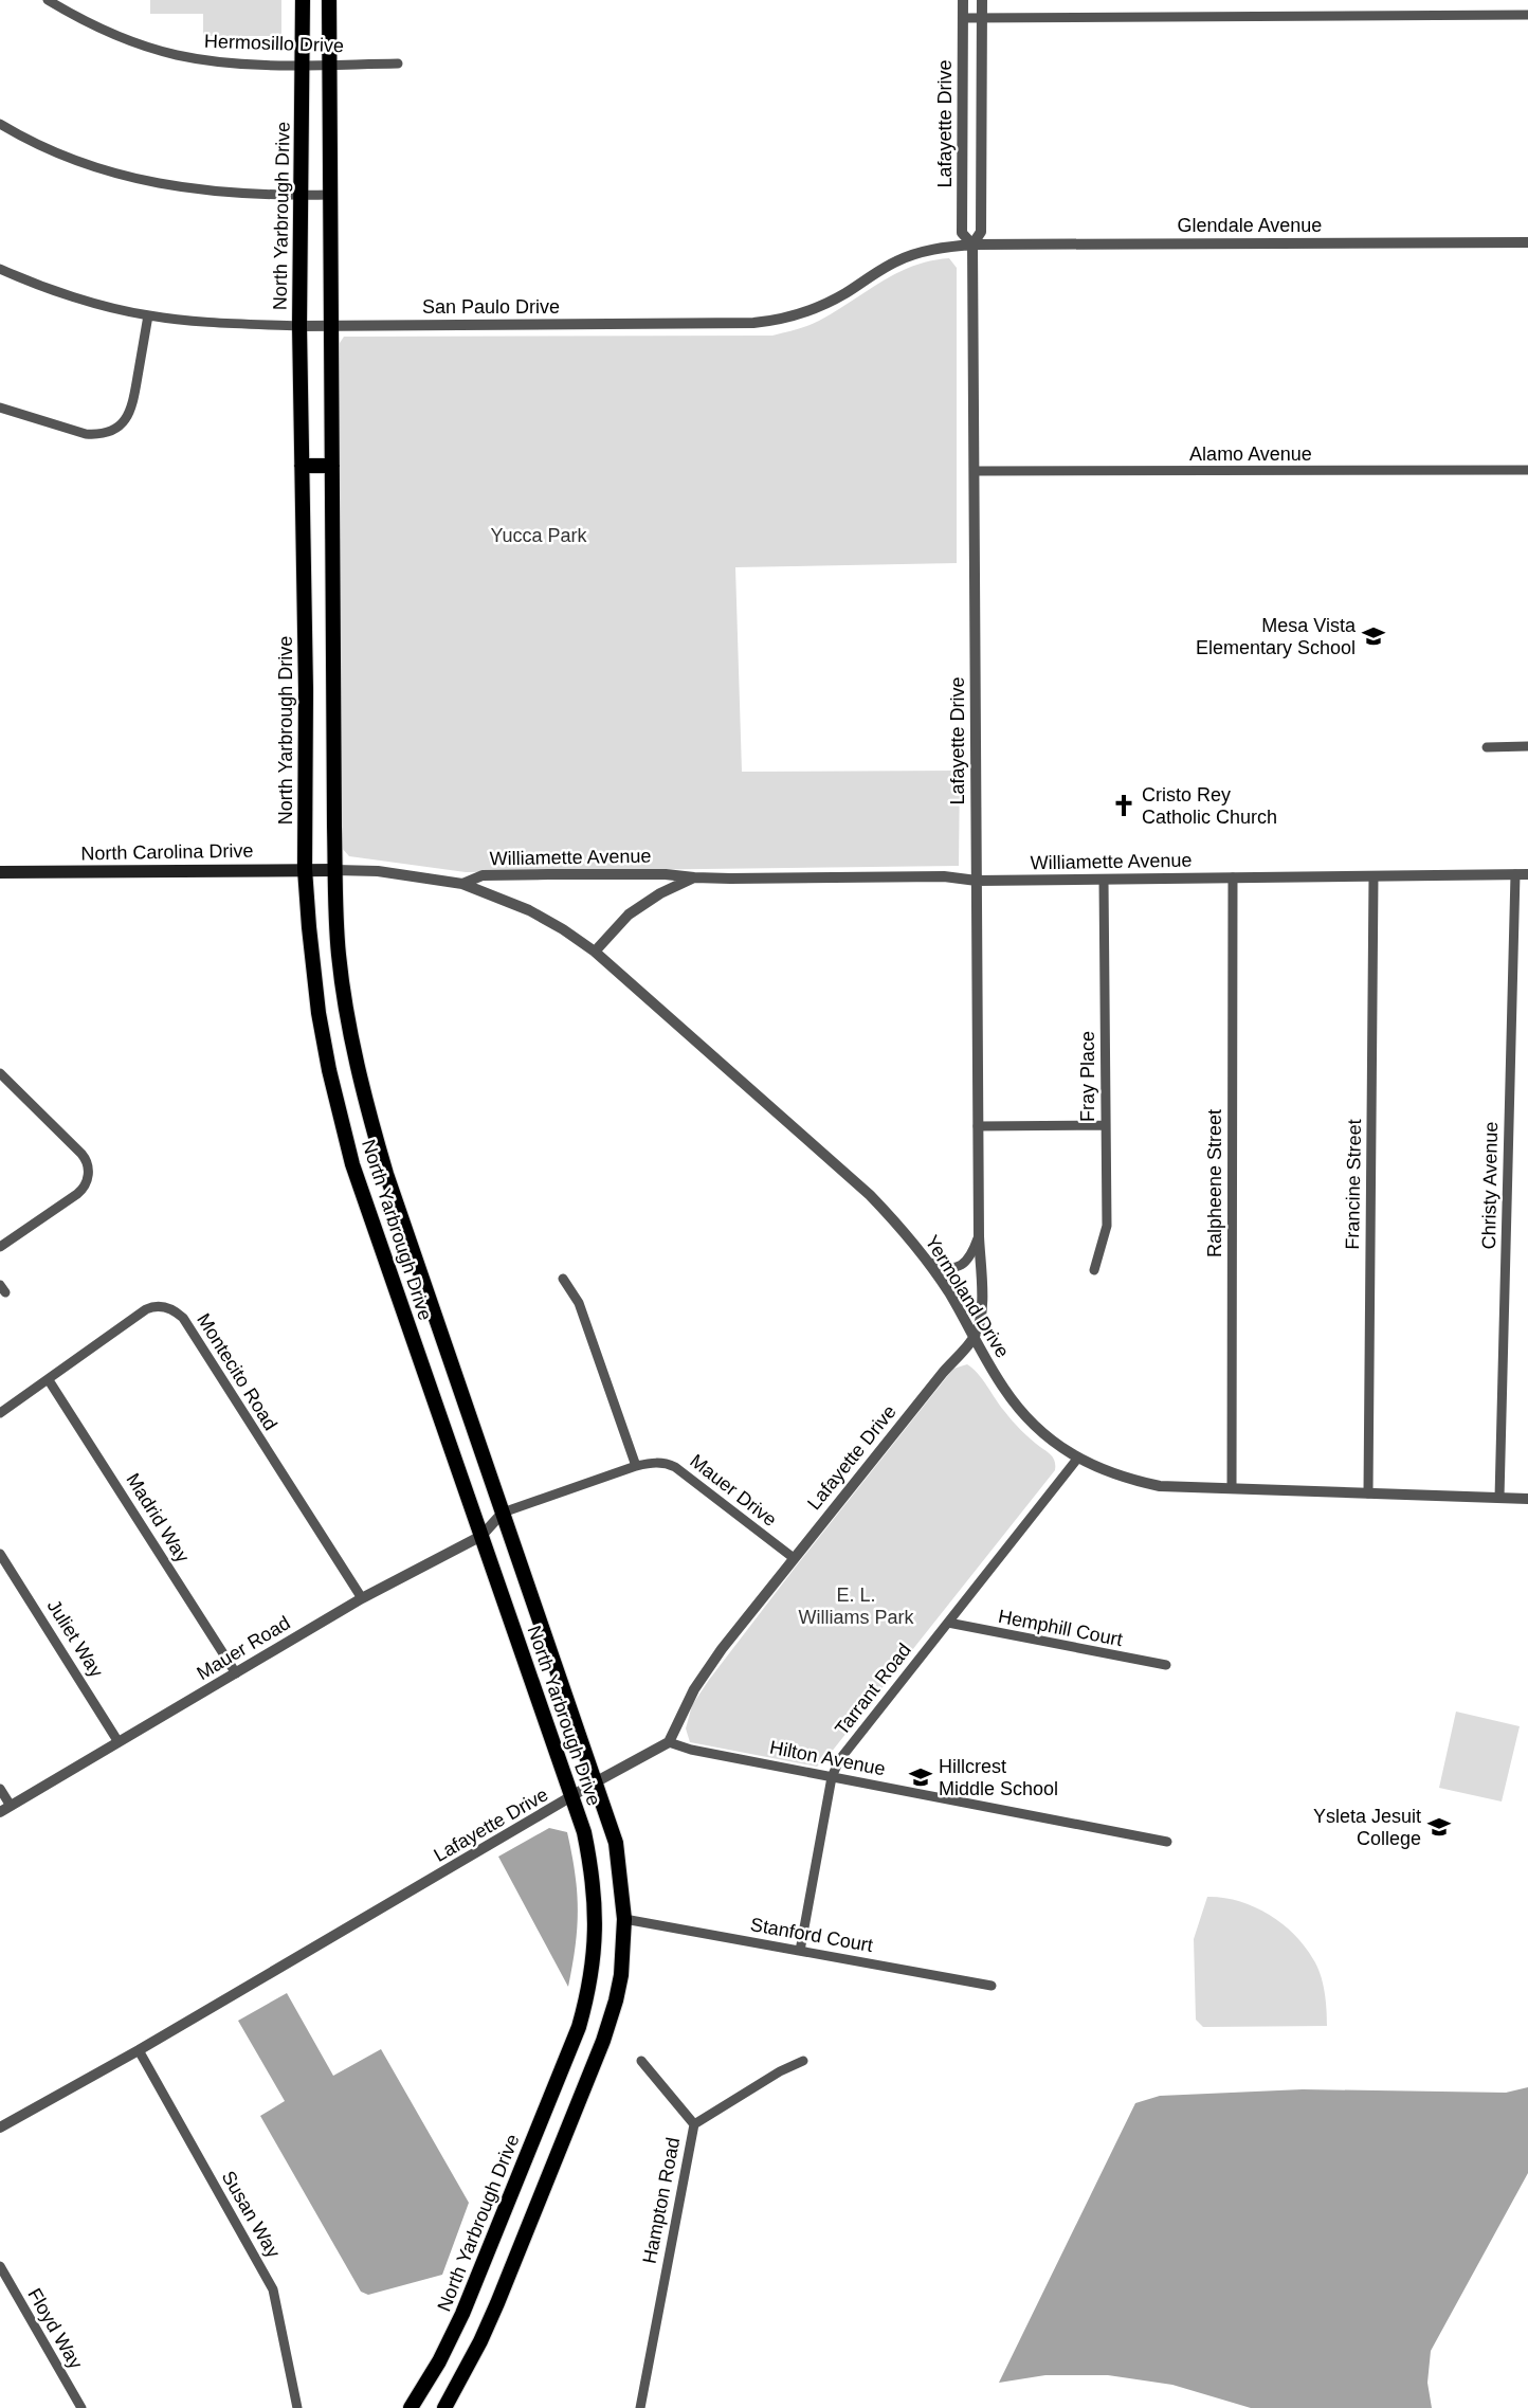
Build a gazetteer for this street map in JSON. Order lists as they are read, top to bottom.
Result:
{
  "streets": {
    "main road": ["North Yarbrough Drive", "North Carolina Drive"],
    "street": [
      "Hermosillo Drive",
      "Lafayette Drive",
      "Glendale Avenue",
      "San Paulo Drive",
      "Alamo Avenue",
      "Williamette Avenue",
      "Fray Place",
      "Ralpheene Street",
      "Francine Street",
      "Christy Avenue",
      "Yermoland Drive",
      "Montecito Road",
      "Mauer Drive",
      "Madrid Way",
      "Hemphill Court",
      "Juliet Way",
      "Mauer Road",
      "Tarrant Road",
      "Hilton Avenue",
      "Stanford Court",
      "Hampton Road",
      "Susan Way",
      "Floyd Way"
    ]
  },
  "crossings": [
    ["Hermosillo Drive", "North Yarbrough Drive"],
    ["Lafayette Drive", "North Yarbrough Drive"],
    ["Lafayette Drive", "Glendale Avenue"],
    ["Lafayette Drive", "San Paulo Drive"],
    ["Lafayette Drive", "Alamo Avenue"],
    ["Lafayette Drive", "Williamette Avenue"],
    ["Lafayette Drive", "Yermoland Drive"],
    ["Lafayette Drive", "Mauer Drive"],
    ["Lafayette Drive", "Hilton Avenue"],
    ["Lafayette Drive", "Susan Way"],
    ["North Yarbrough Drive", "San Paulo Drive"],
    ["North Yarbrough Drive", "North Carolina Drive"],
    ["North Yarbrough Drive", "Williamette Avenue"],
    ["North Yarbrough Drive", "Mauer Drive"],
    ["North Yarbrough Drive", "Mauer Road"],
    ["North Yarbrough Drive", "Stanford Court"],
    ["Glendale Avenue", "San Paulo Drive"],
    ["North Carolina Drive", "Williamette Avenue"],
    ["Williamette Avenue", "Fray Place"],
    ["Williamette Avenue", "Ralpheene Street"],
    ["Williamette Avenue", "Francine Street"],
    ["Williamette Avenue", "Christy Avenue"],
    ["Williamette Avenue", "Yermoland Drive"],
    ["Ralpheene Street", "Yermoland Drive"],
    ["Francine Street", "Yermoland Drive"],
    ["Christy Avenue", "Yermoland Drive"],
    ["Yermoland Drive", "Tarrant Road"],
    ["Montecito Road", "Madrid Way"],
    ["Montecito Road", "Mauer Road"],
    ["Mauer Drive", "Mauer Road"],
    ["Madrid Way", "Mauer Road"],
    ["Hemphill Court", "Tarrant Road"],
    ["Juliet Way", "Mauer Road"],
    ["Tarrant Road", "Hilton Avenue"],
    ["Tarrant Road", "Stanford Court"]
  ],
  "parks": ["Yucca Park", "E. L. Williams Park"],
  "places": {
    "school or university": ["Mesa Vista Elementary School", "Hillcrest Middle School", "Ysleta Jesuit College"],
    "church": ["Cristo Rey Catholic Church"]
  }
}
